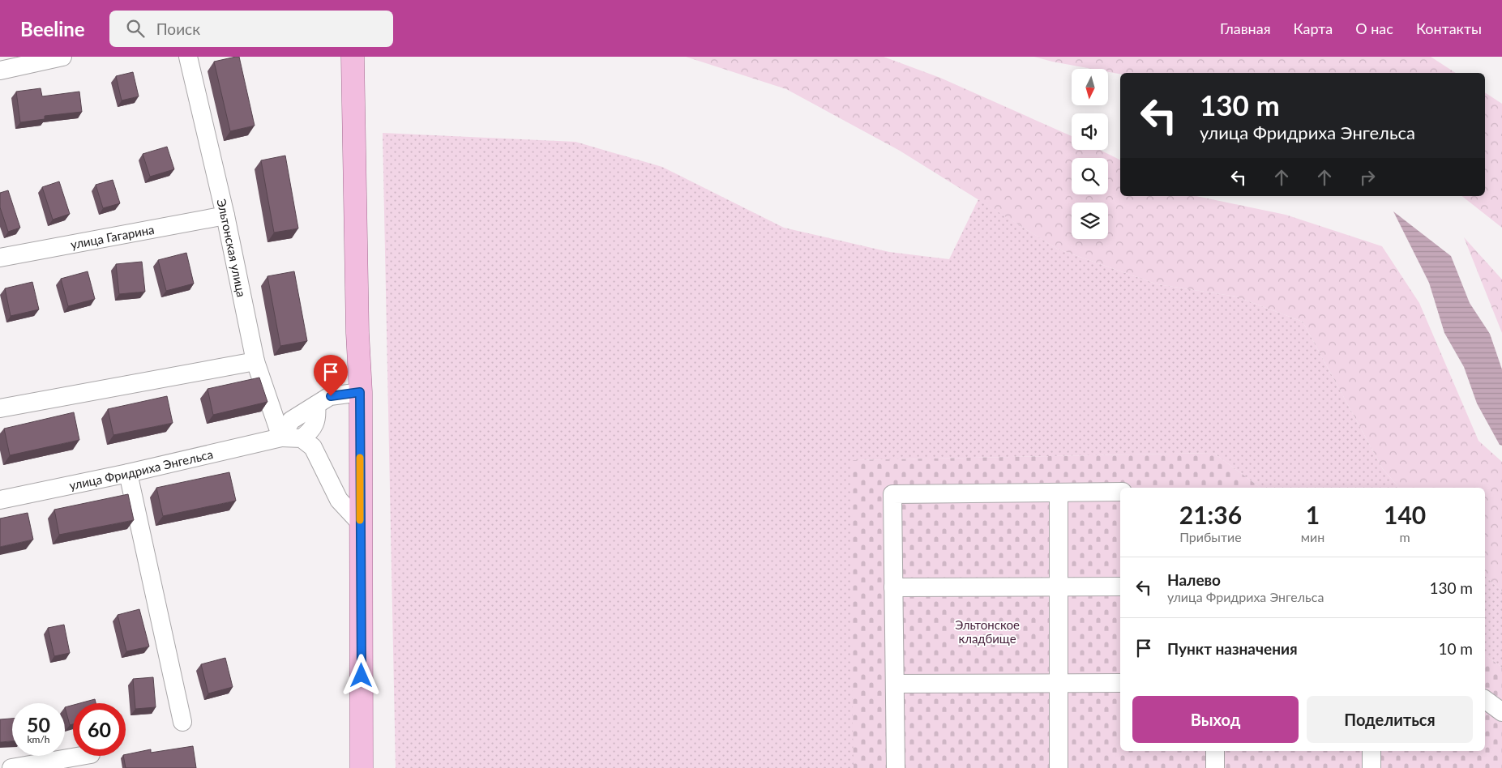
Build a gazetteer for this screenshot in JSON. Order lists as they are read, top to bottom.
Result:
{
  "streets": {
    "street": ["улица Гагарина", "Эльтонская улица", "улица Фридриха Энгельса"]
  },
  "crossings": [
    ["улица Гагарина", "Эльтонская улица"],
    ["Эльтонская улица", "улица Фридриха Энгельса"]
  ],
  "parks": ["Эльтонское кладбище"],
  "north": "bottom",
  "page": {
    "header": "Beeline",
    "search": "Поиск",
    "nav": [
      "Главная",
      "Карта",
      "О нас",
      "Контакты"
    ],
    "turn": ["130 m", "улица Фридриха Энгельса"],
    "eta": [
      "21:36",
      "Прибытие",
      "1",
      "мин",
      "140",
      "m"
    ],
    "list": [
      {
        "name": "Налево",
        "note": "улица Фридриха Энгельса",
        "value": "130 m"
      },
      {
        "name": "Пункт назначения",
        "value": "10 m"
      }
    ],
    "buttons": ["Выход", "Поделиться"],
    "speed": "50 km/h",
    "limit": "60"
  }
}
